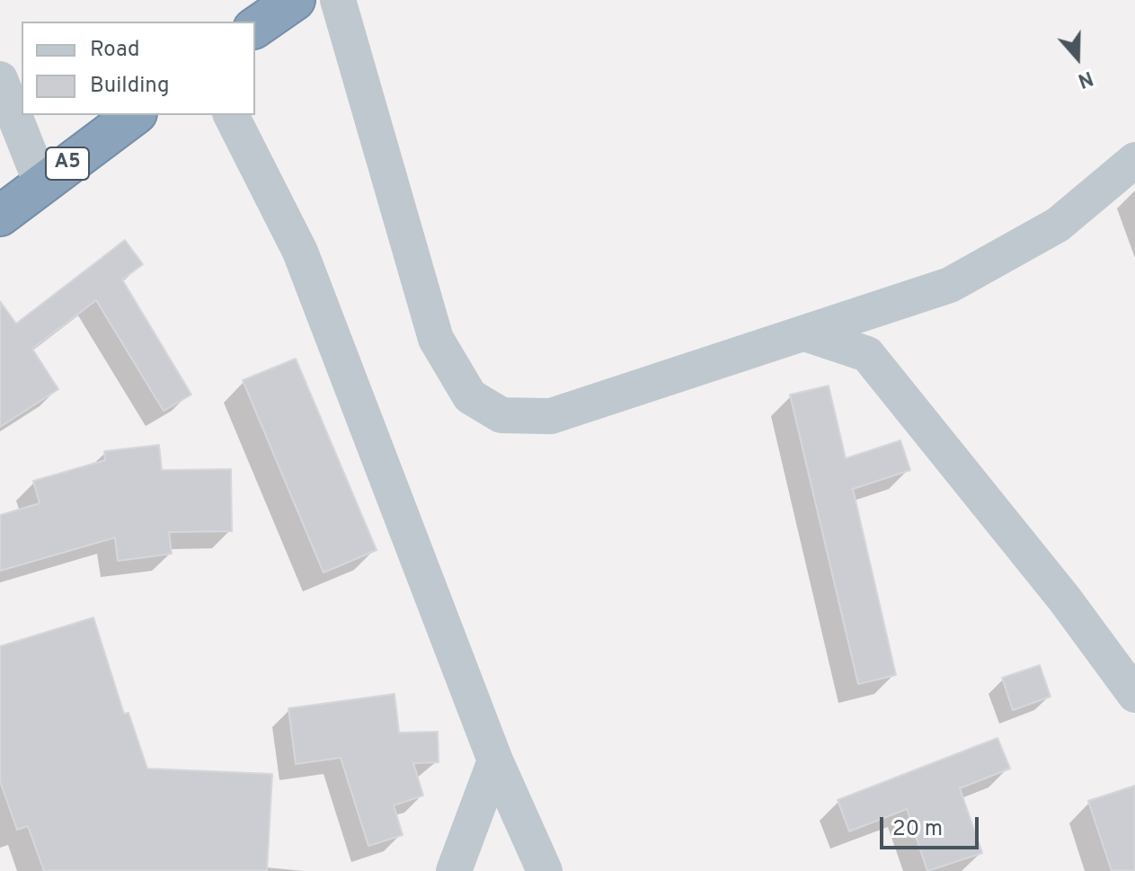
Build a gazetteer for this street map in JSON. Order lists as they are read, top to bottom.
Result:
{
  "streets": {
    "highway": ["A5"]
  },
  "legend": ["Road", "Building"],
  "scale_bar": "20 m",
  "north": "bottom"
}
